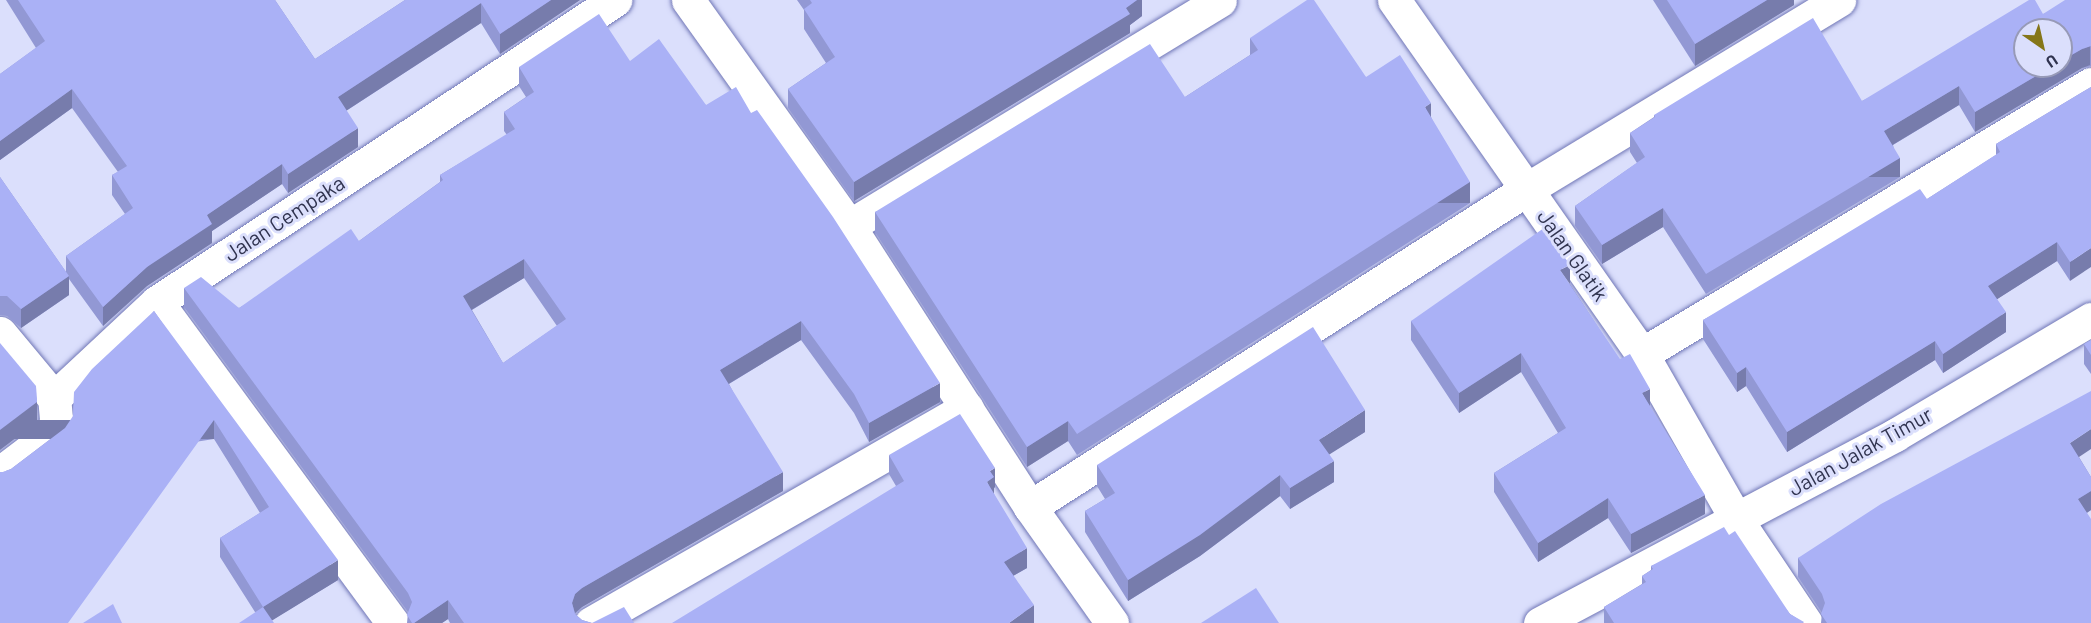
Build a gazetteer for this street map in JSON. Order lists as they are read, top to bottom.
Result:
{
  "streets": {
    "street": ["Jalan Cempaka", "Jalan Glatik", "Jalan Jalak Timur"]
  },
  "crossings": [
    ["Jalan Glatik", "Jalan Jalak Timur"]
  ],
  "north": "bottom right"
}
